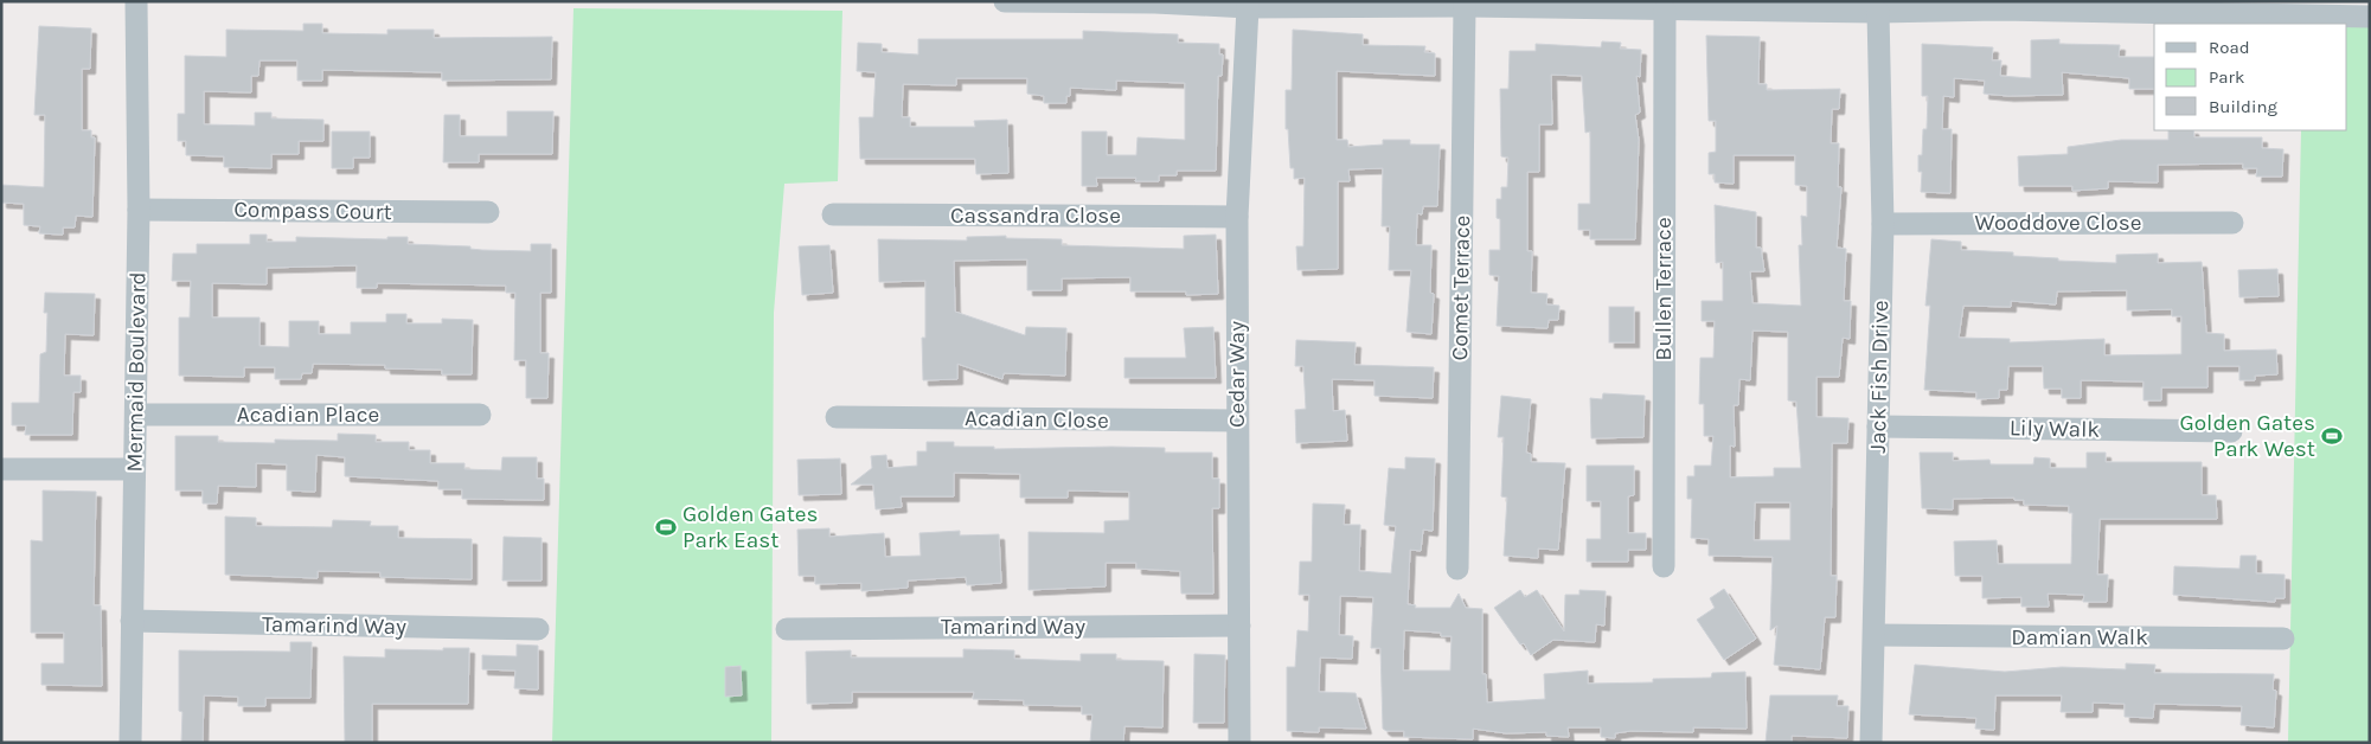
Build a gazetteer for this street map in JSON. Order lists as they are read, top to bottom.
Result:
{
  "streets": {
    "street": [
      "Compass Court",
      "Cassandra Close",
      "Wooddove Close",
      "Comet Terrace",
      "Bullen Terrace",
      "Mermaid Boulevard",
      "Cedar Way",
      "Jack Fish Drive",
      "Acadian Place",
      "Acadian Close",
      "Lily Walk",
      "Tamarind Way",
      "Damian Walk"
    ]
  },
  "crossings": [
    ["Compass Court", "Mermaid Boulevard"],
    ["Cassandra Close", "Cedar Way"],
    ["Wooddove Close", "Jack Fish Drive"],
    ["Mermaid Boulevard", "Acadian Place"],
    ["Mermaid Boulevard", "Tamarind Way"],
    ["Cedar Way", "Acadian Close"],
    ["Cedar Way", "Tamarind Way"],
    ["Jack Fish Drive", "Lily Walk"],
    ["Jack Fish Drive", "Damian Walk"]
  ],
  "places": {
    "sports": ["Golden Gates Park West", "Golden Gates Park East"]
  },
  "legend": ["Road", "Park", "Building"]
}
